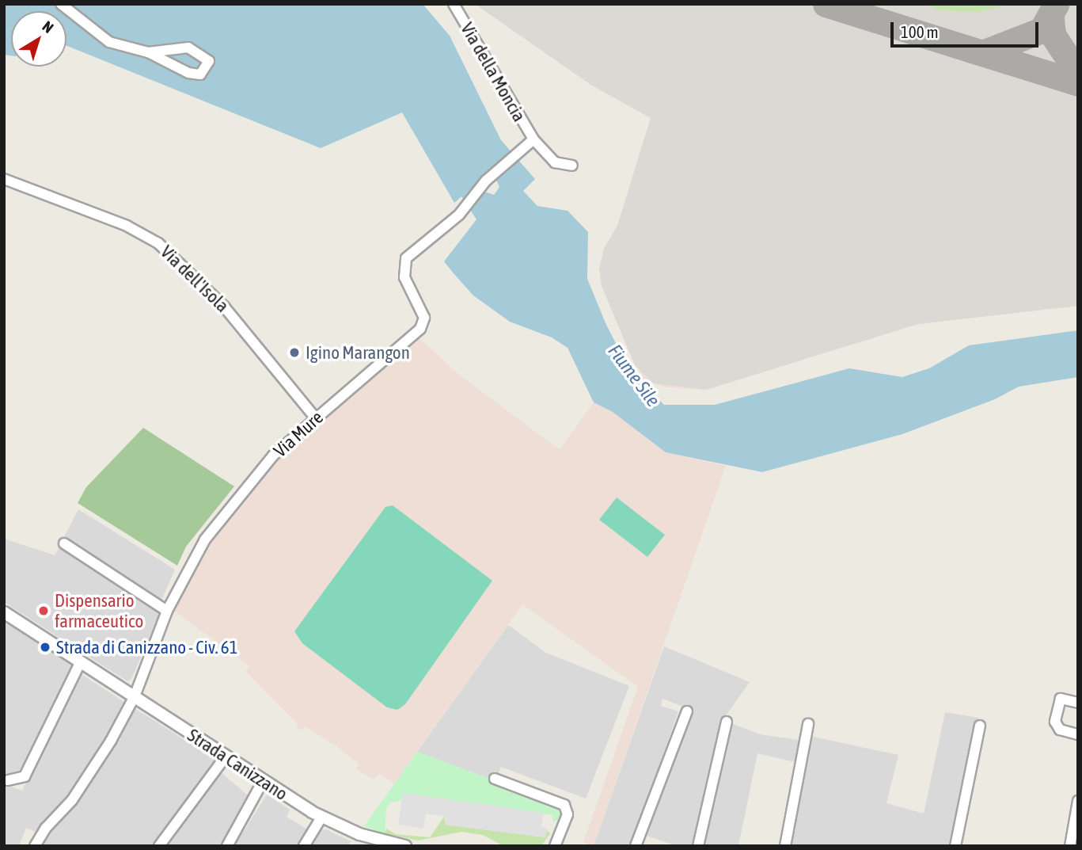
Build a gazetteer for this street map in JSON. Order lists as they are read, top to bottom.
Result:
{
  "streets": {
    "street": [
      "Via della Moncia",
      "Via dell'Isola",
      "Via Mure",
      "Strada Canizzano"
    ]
  },
  "crossings": [
    ["Via della Moncia", "Via Mure"],
    ["Via dell'Isola", "Via Mure"],
    ["Via Mure", "Strada Canizzano"]
  ],
  "water": ["Fiume Sile"],
  "places": ["Igino Marangon", "Dispensario farmaceutico", "Strada di Canizzano - Civ. 61"],
  "scale_bar": "100 m",
  "north": "top right"
}
